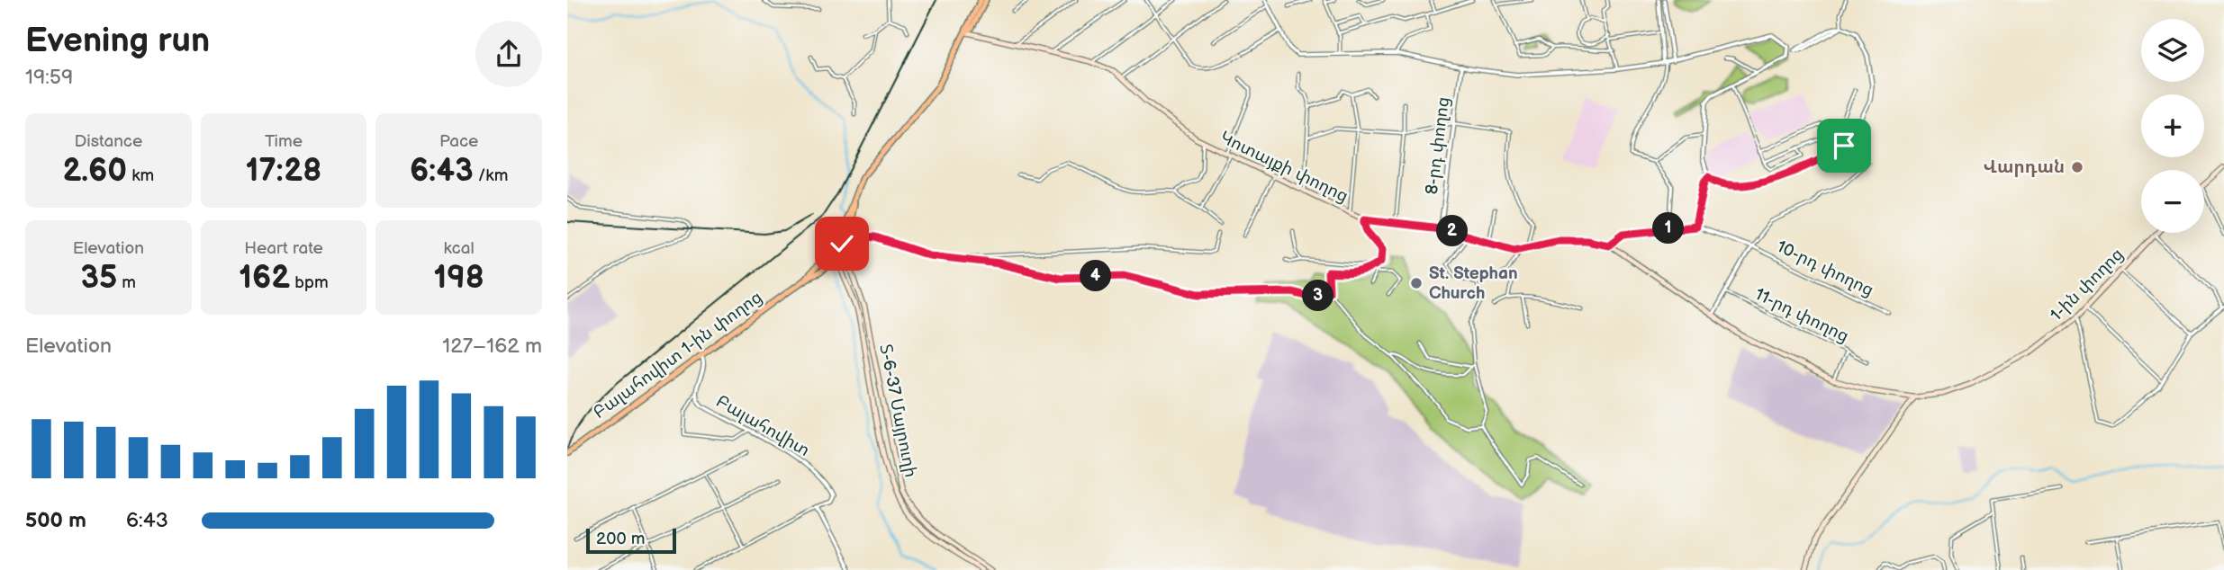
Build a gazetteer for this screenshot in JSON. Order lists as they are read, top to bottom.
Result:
{
  "streets": {
    "main road": [
      "Կոտայքի փողոց",
      "1-ին փողոց",
      "Բալահովիտ 1-ին փողոց",
      "Տ-6-37 Մայրուղի"
    ],
    "street": [
      "8-րդ փողոց",
      "10-րդ փողոց",
      "11-րդ փողոց",
      "Բալահովիտ"
    ]
  },
  "crossings": [
    ["8-րդ փողոց", "Կոտայքի փողոց"],
    ["Կոտայքի փողոց", "1-ին փողոց"],
    ["Բալահովիտ 1-ին փողոց", "Բալահովիտ"]
  ],
  "places": ["Վարդան", "St. Stephan Church"],
  "scale_bar": "200 m",
  "page": {
    "heading": ["Evening run", "19:59"],
    "map_buttons": ["+", "−"],
    "stats": [
      ["Distance", "2.60 km"],
      ["Time", "17:28"],
      ["Pace", "6:43 /km"],
      ["Elevation", "35 m"],
      ["Heart rate", "162 bpm"],
      ["kcal", "198"]
    ],
    "pins": [
      "1",
      "2",
      "4",
      "3"
    ],
    "chart": ["Elevation", "127–162 m"],
    "list": [
      {
        "name": "500 m",
        "note": "6:43"
      }
    ],
    "scale": "200 m"
  }
}
